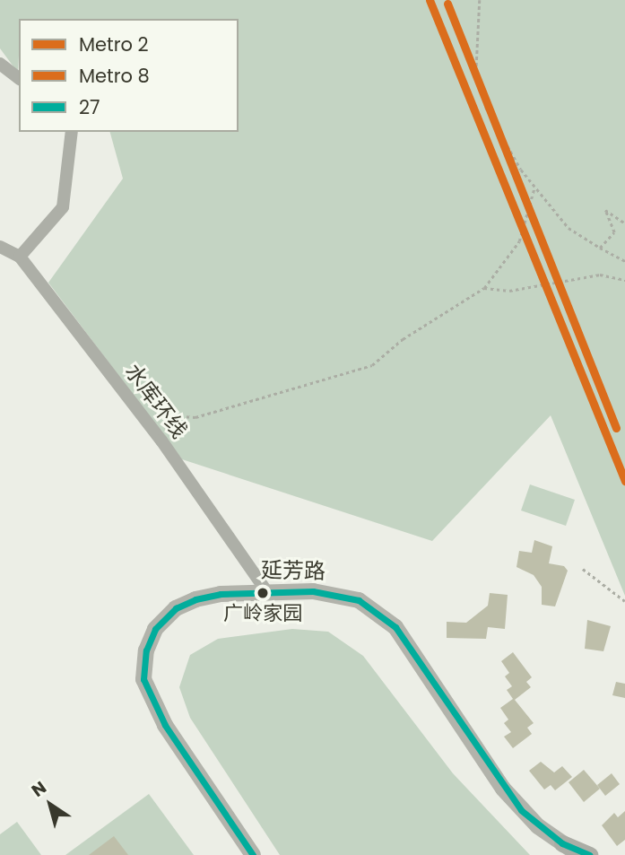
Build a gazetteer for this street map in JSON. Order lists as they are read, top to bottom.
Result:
{
  "streets": {
    "main road": ["延芳路"],
    "street": ["水库环线"]
  },
  "crossings": [
    ["水库环线", "延芳路"]
  ],
  "places": ["广岭家园"],
  "lines": ["metro line 2", "metro line 8", "transit line 27"],
  "legend": ["Metro 2", "Metro 8", "27"],
  "north": "top left"
}
